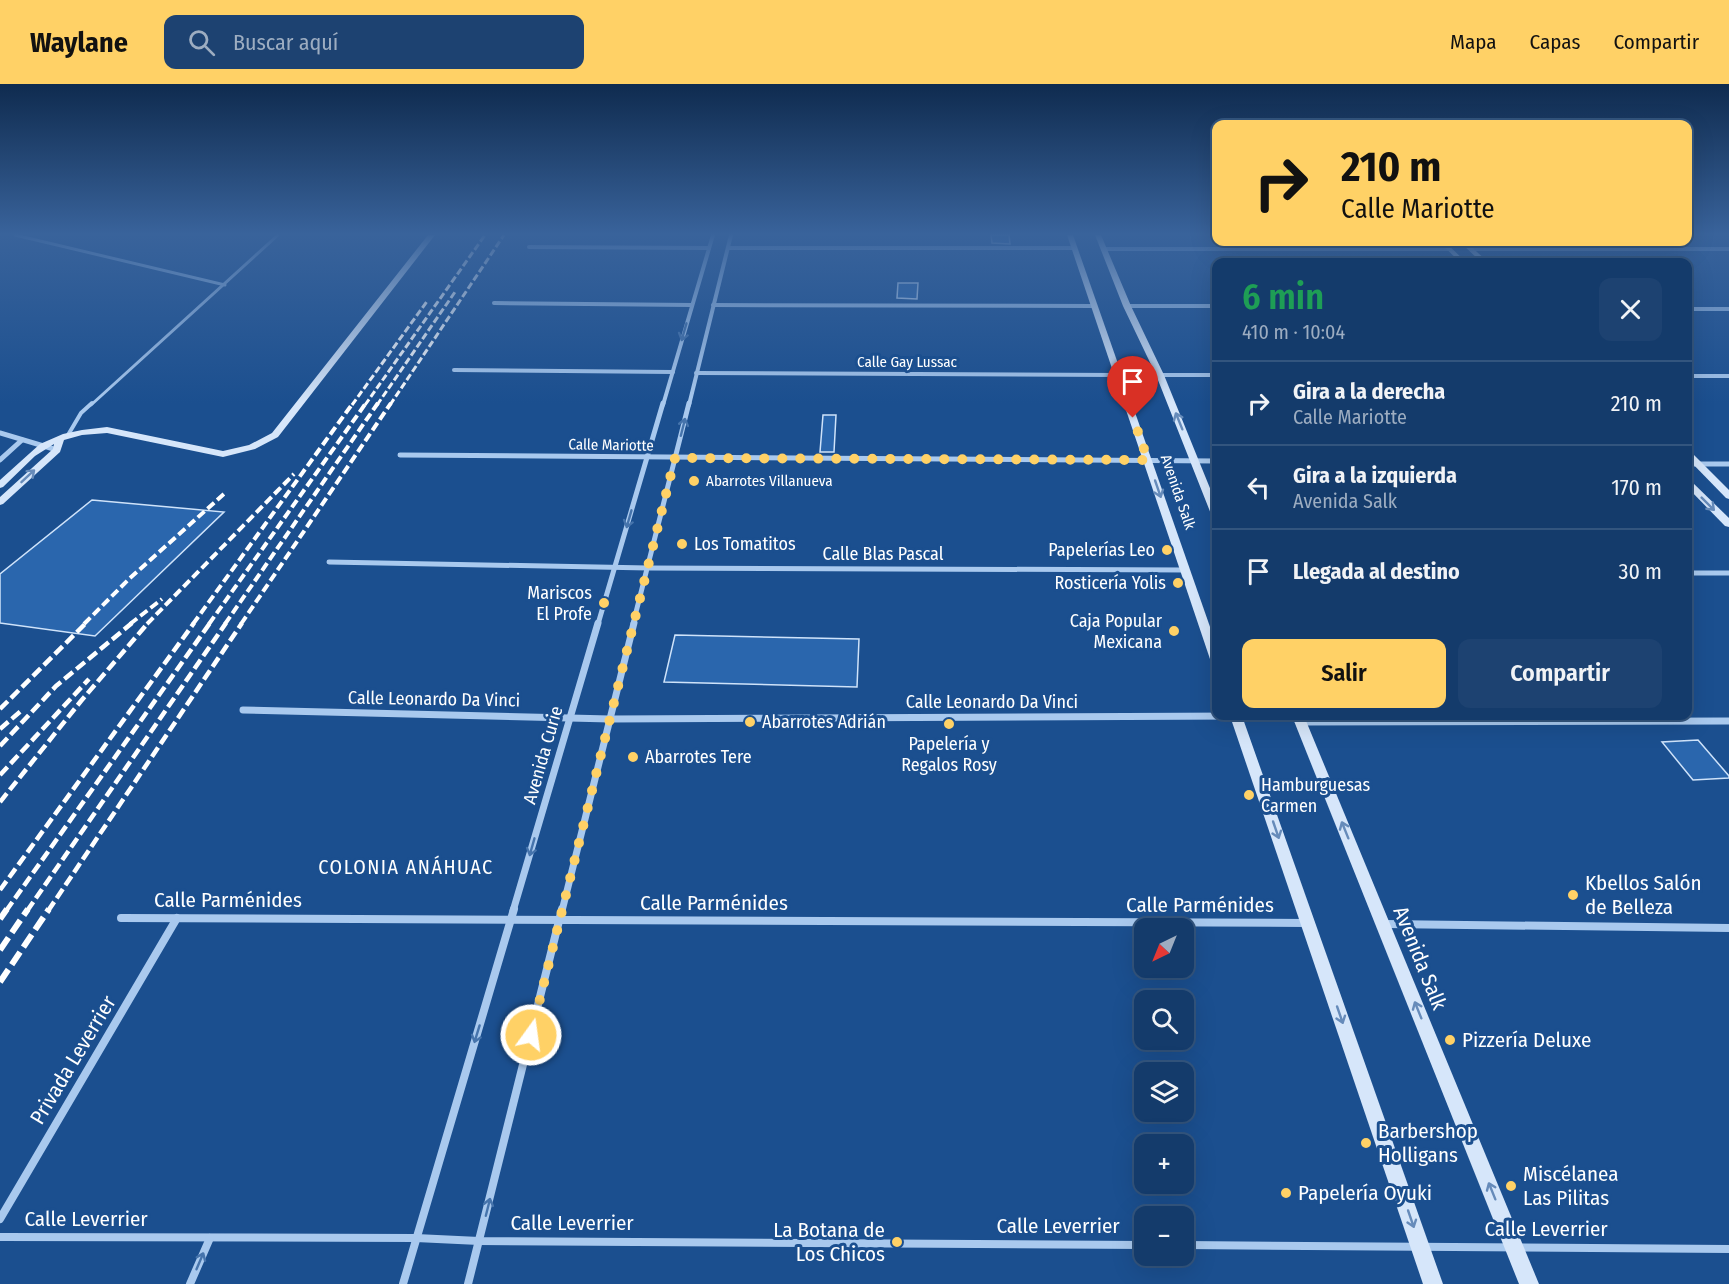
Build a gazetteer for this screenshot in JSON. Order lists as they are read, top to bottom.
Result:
{
  "streets": {
    "main road": ["Avenida Salk"],
    "street": [
      "Calle Gay Lussac",
      "Calle Mariotte",
      "Calle Blas Pascal",
      "Calle Leonardo Da Vinci",
      "Avenida Curie",
      "Calle Parménides",
      "Privada Leverrier",
      "Calle Leverrier"
    ]
  },
  "crossings": [
    ["Calle Gay Lussac", "Avenida Salk"],
    ["Calle Mariotte", "Avenida Salk"],
    ["Calle Mariotte", "Avenida Curie"],
    ["Avenida Salk", "Calle Blas Pascal"],
    ["Avenida Salk", "Calle Leverrier"],
    ["Calle Blas Pascal", "Avenida Curie"],
    ["Calle Leonardo Da Vinci", "Avenida Curie"],
    ["Avenida Curie", "Calle Parménides"],
    ["Avenida Curie", "Calle Leverrier"],
    ["Calle Parménides", "Privada Leverrier"]
  ],
  "districts": ["COLONIA ANÁHUAC"],
  "places": [
    "Abarrotes Villanueva",
    "Los Tomatitos",
    "Papelerías Leo",
    "Rosticería Yolis",
    "Mariscos El Profe",
    "Caja Popular Mexicana",
    "Abarrotes Adrián",
    "Papelería y Regalos Rosy",
    "Abarrotes Tere",
    "Hamburguesas Carmen",
    "Kbellos Salón de Belleza",
    "Pizzería Deluxe",
    "Barbershop Holligans",
    "Miscélanea Las Pilitas",
    "Papelería Oyuki",
    "La Botana de Los Chicos"
  ],
  "north": "bottom left",
  "page": {
    "header": "Waylane",
    "search": "Buscar aquí",
    "nav": ["Mapa", "Capas", "Compartir"],
    "turn": ["210 m", "Calle Mariotte"],
    "heading": ["6 min", "410 m · 10:04"],
    "list": [
      {
        "name": "Gira a la derecha",
        "note": "Calle Mariotte",
        "value": "210 m"
      },
      {
        "name": "Gira a la izquierda",
        "note": "Avenida Salk",
        "value": "170 m"
      },
      {
        "name": "Llegada al destino",
        "value": "30 m"
      }
    ],
    "buttons": ["Salir", "Compartir"],
    "map_buttons": ["+", "−"]
  }
}
